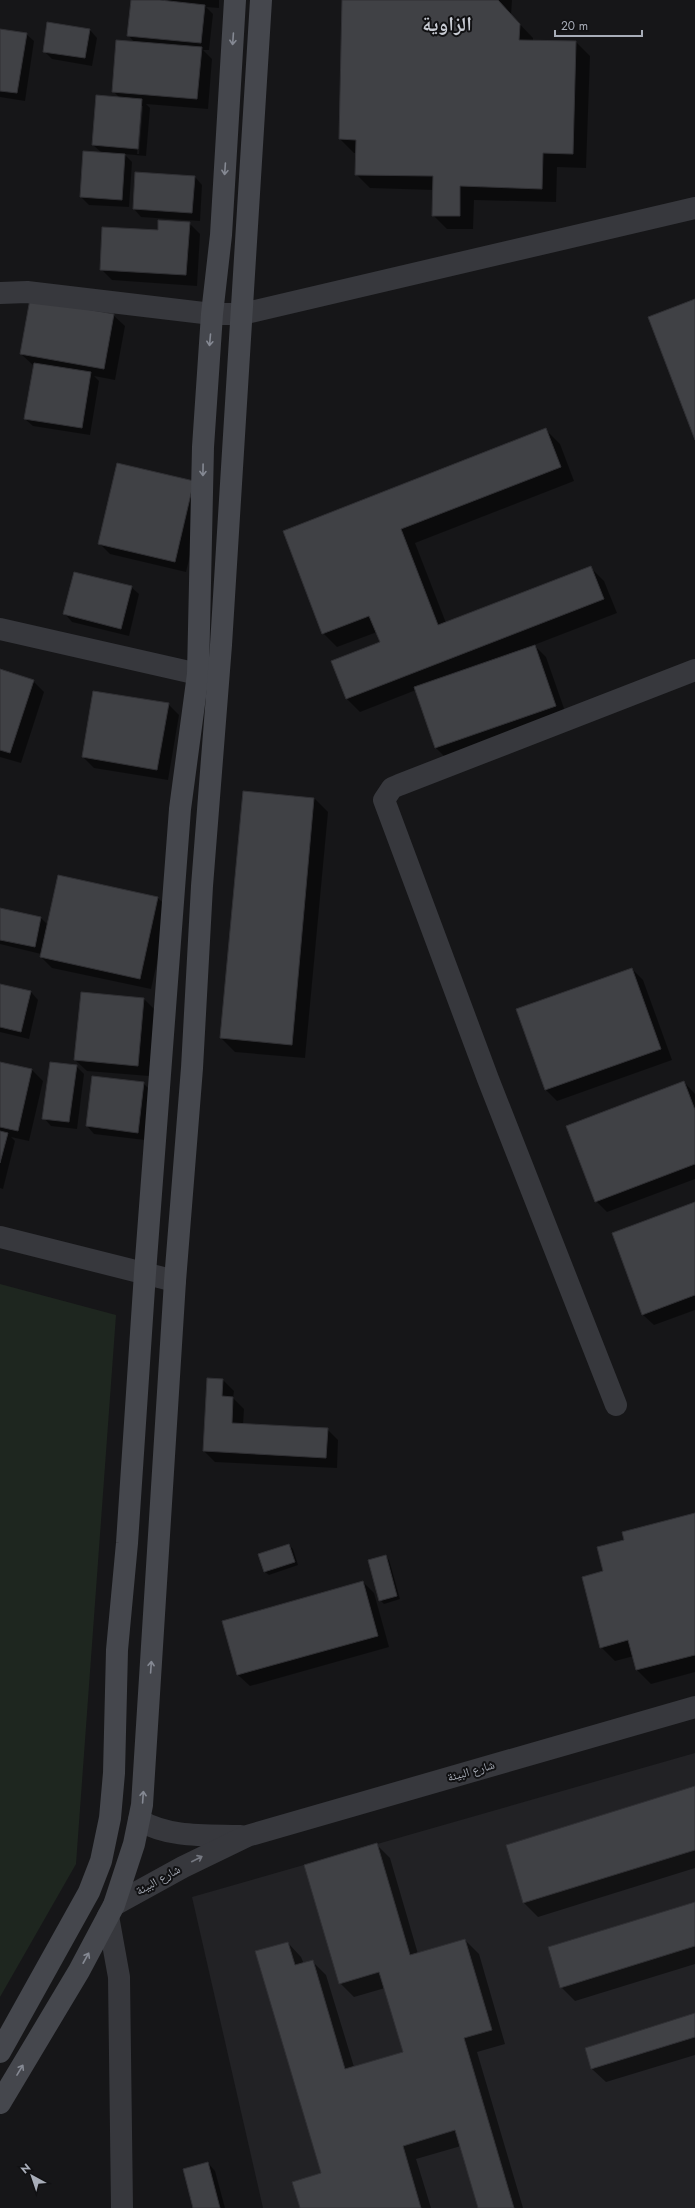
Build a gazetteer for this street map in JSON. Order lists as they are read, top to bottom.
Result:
{
  "streets": {
    "street": ["شارع البيئة"]
  },
  "districts": ["الزاوية"],
  "scale_bar": "20 m",
  "north": "top left"
}
